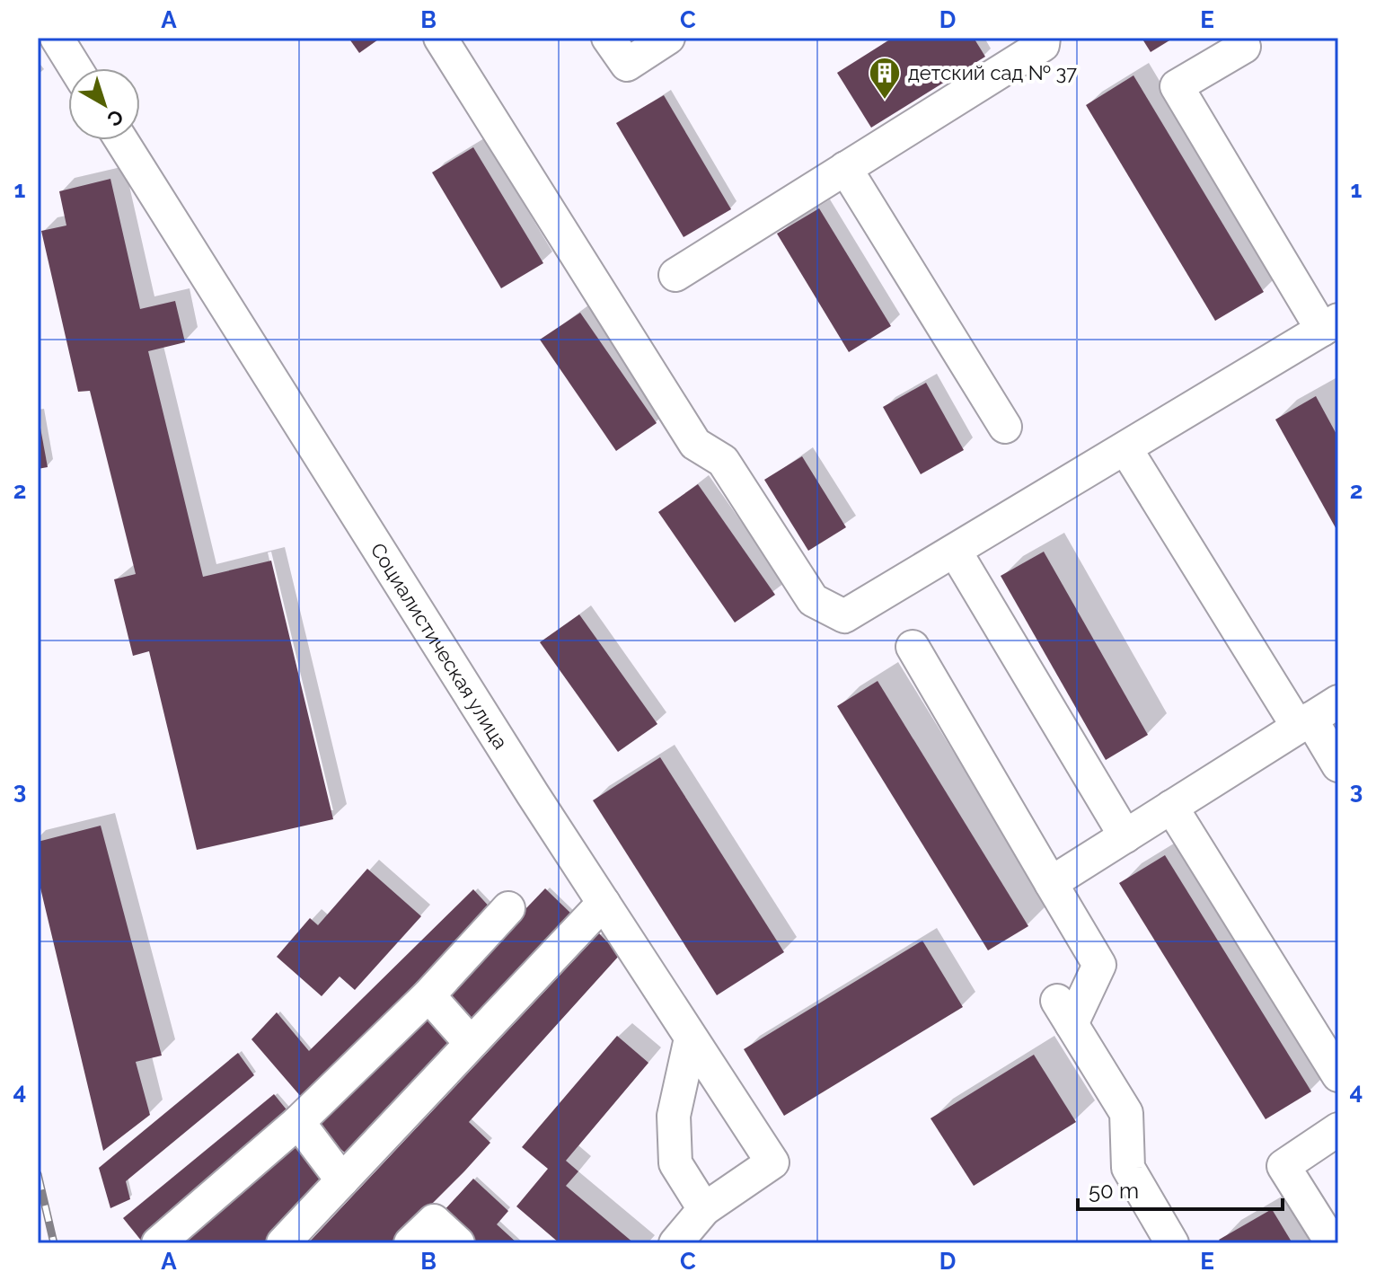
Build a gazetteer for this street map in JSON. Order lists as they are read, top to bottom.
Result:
{
  "streets": {
    "street": ["Социалистическая улица"]
  },
  "places": {
    "building": ["детский сад № 37"]
  },
  "scale_bar": "50 m",
  "north": "bottom right",
  "grid": {
    "columns": [
      "A",
      "B",
      "C",
      "D",
      "E"
    ],
    "rows": [
      "1",
      "2",
      "3",
      "4"
    ]
  }
}
